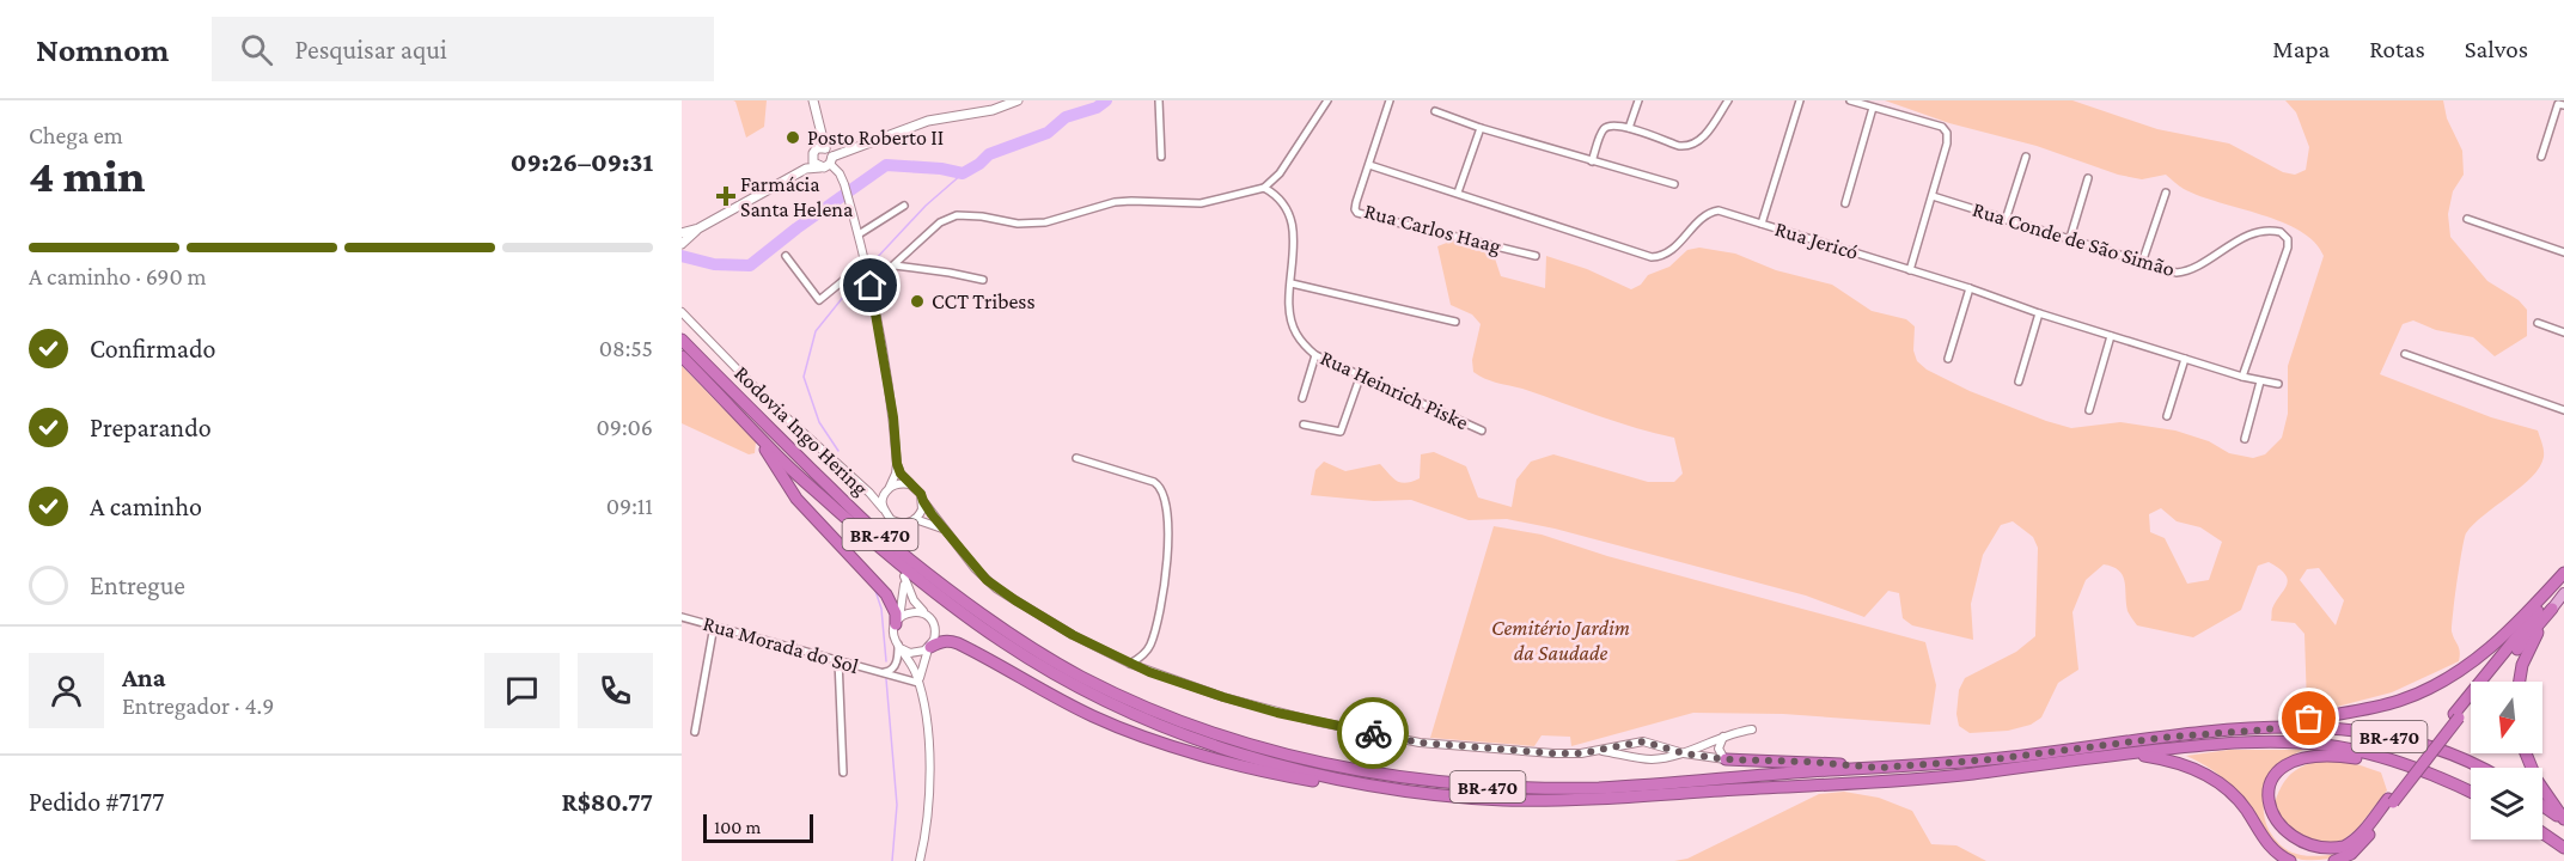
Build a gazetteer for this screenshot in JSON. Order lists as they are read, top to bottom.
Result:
{
  "streets": {
    "highway": ["Rodovia Ingo Hering", "BR-470"],
    "street": [
      "Rua Carlos Haag",
      "Rua Conde de São Simão",
      "Rua Jericó",
      "Rua Heinrich Piske",
      "Rua Morada do Sol"
    ]
  },
  "crossings": [
    ["Rua Carlos Haag", "Rua Jericó"],
    ["Rua Conde de São Simão", "Rua Jericó"]
  ],
  "parks": ["Cemitério Jardim da Saudade"],
  "places": {
    "other": ["Posto Roberto II", "CCT Tribess"],
    "health": ["Farmácia Santa Helena"]
  },
  "scale_bar": "100 m",
  "north": "bottom",
  "page": {
    "header": "Nomnom",
    "search": "Pesquisar aqui",
    "nav": ["Mapa", "Rotas", "Salvos"],
    "heading": ["4 min", "Chega em", "09:26–09:31"],
    "panel": [
      "Ana",
      "Entregador · 4.9",
      "Pedido #7177",
      "R$80.77"
    ],
    "bar": "A caminho · 690 m",
    "list": [
      ["Confirmado", "08:55"],
      ["Preparando", "09:06"],
      ["A caminho", "09:11"],
      "Entregue"
    ],
    "scale": "100 m"
  }
}
